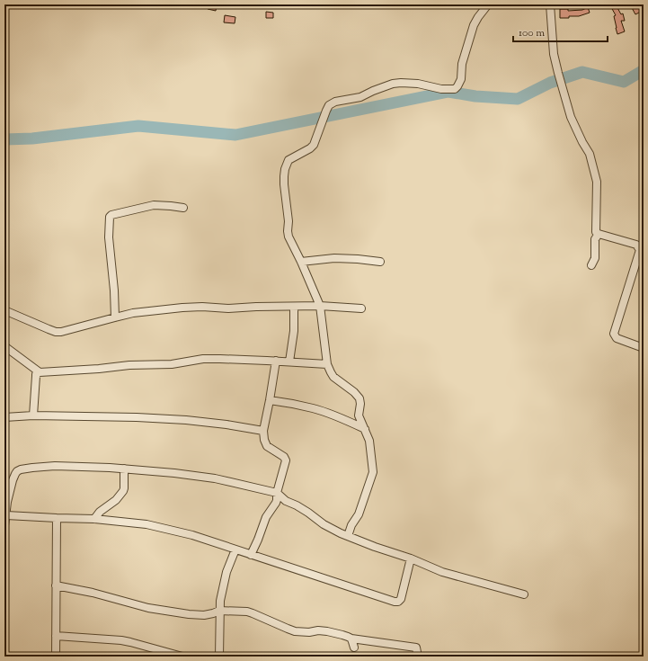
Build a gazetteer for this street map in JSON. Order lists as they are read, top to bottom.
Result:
{
  "scale_bar": "100 m"
}
